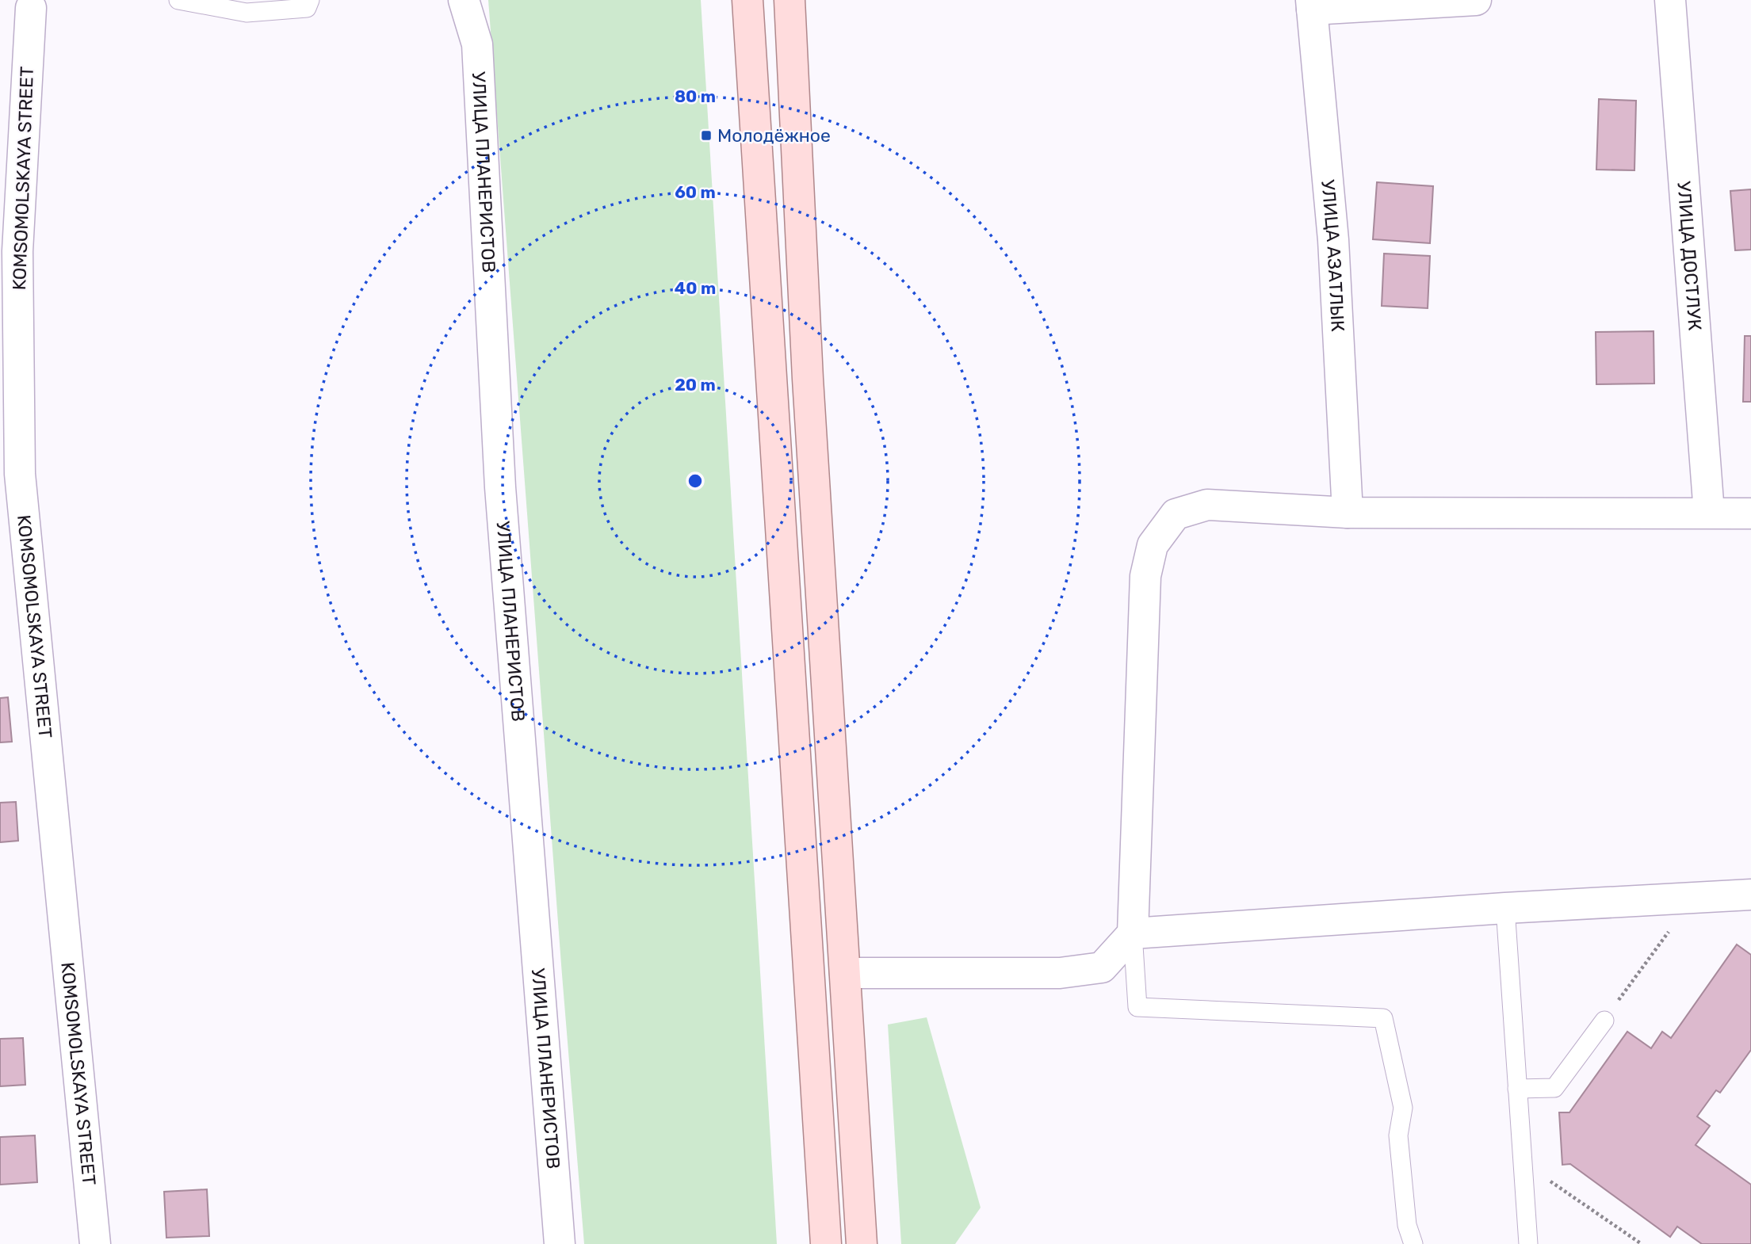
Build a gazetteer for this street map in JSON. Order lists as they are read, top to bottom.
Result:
{
  "streets": {
    "street": [
      "УЛИЦА ПЛАНЕРИСТОВ",
      "KOMSOMOLSKAYA STREET",
      "УЛИЦА АЗАТЛЫК",
      "УЛИЦА ДОСТЛУК"
    ]
  },
  "places": {
    "transit": ["Молодёжное"]
  },
  "rings": [
    "80 m",
    "60 m",
    "40 m",
    "20 m"
  ]
}
